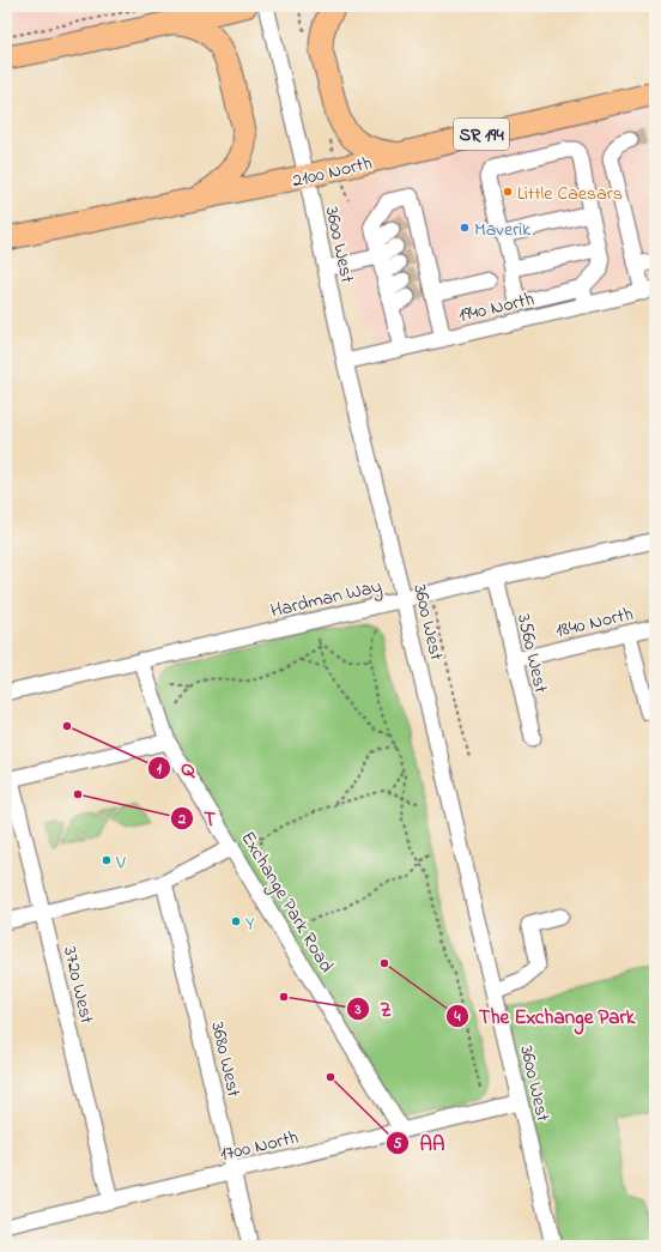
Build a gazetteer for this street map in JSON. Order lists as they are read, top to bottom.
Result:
{
  "streets": {
    "highway": ["SR 194", "2100 North"],
    "street": [
      "3600 West",
      "1940 North",
      "Hardman Way",
      "1840 North",
      "3560 West",
      "Exchange Park Road",
      "3720 West",
      "3680 West",
      "1700 North"
    ]
  },
  "crossings": [
    ["2100 North", "3600 West"],
    ["3600 West", "1940 North"],
    ["3600 West", "Hardman Way"],
    ["3600 West", "1700 North"],
    ["Hardman Way", "3560 West"],
    ["Hardman Way", "Exchange Park Road"],
    ["1840 North", "3560 West"],
    ["Exchange Park Road", "1700 North"],
    ["3720 West", "1700 North"],
    ["3680 West", "1700 North"]
  ],
  "places": [
    "Little Caesars",
    "Maverik",
    "Q",
    "T",
    "V",
    "Y",
    "The Exchange Park",
    "Z",
    "AA"
  ]
}
